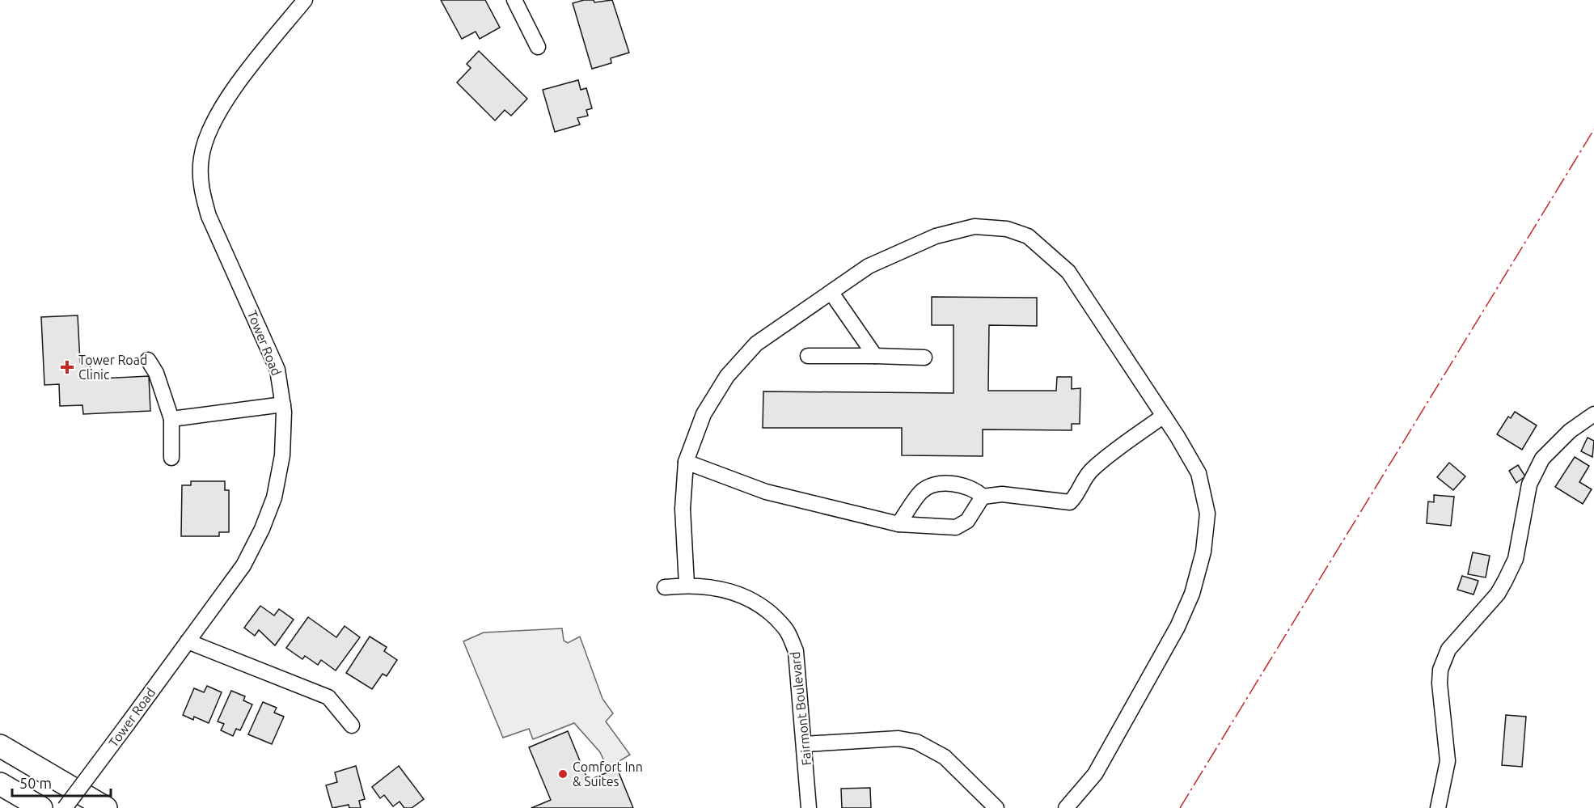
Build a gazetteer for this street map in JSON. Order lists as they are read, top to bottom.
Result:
{
  "streets": {
    "street": ["Tower Road", "Fairmont Boulevard"]
  },
  "places": {
    "health": ["Tower Road Clinic"],
    "other": ["Comfort Inn & Suites"]
  },
  "scale_bar": "50 m"
}
